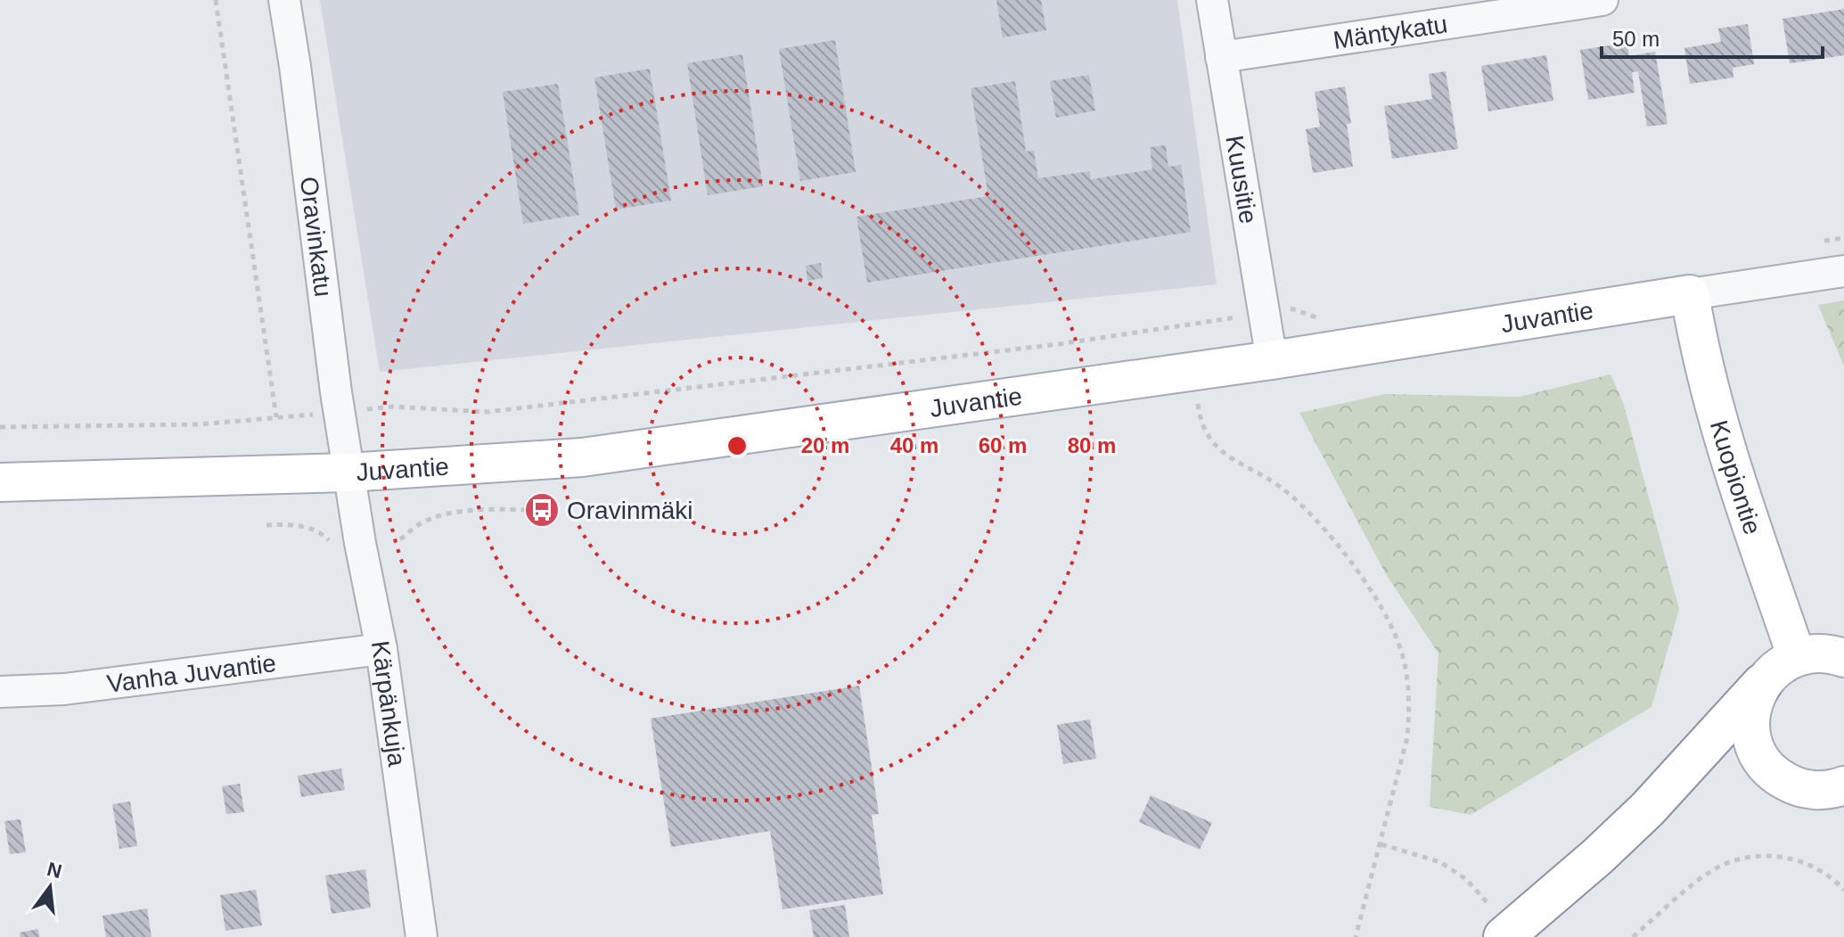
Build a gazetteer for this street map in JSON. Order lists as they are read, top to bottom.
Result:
{
  "streets": {
    "main road": ["Juvantie", "Kuopiontie"],
    "street": [
      "Mäntykatu",
      "Kuusitie",
      "Oravinkatu",
      "Vanha Juvantie",
      "Kärpänkuja"
    ]
  },
  "crossings": [
    ["Mäntykatu", "Kuusitie"],
    ["Kuusitie", "Juvantie"],
    ["Oravinkatu", "Juvantie"],
    ["Oravinkatu", "Kärpänkuja"],
    ["Juvantie", "Kuopiontie"],
    ["Juvantie", "Kärpänkuja"],
    ["Vanha Juvantie", "Kärpänkuja"]
  ],
  "places": {
    "bus stop": ["Oravinmäki"]
  },
  "scale_bar": "50 m",
  "north": "top",
  "rings": [
    "20 m",
    "40 m",
    "60 m",
    "80 m"
  ]
}
